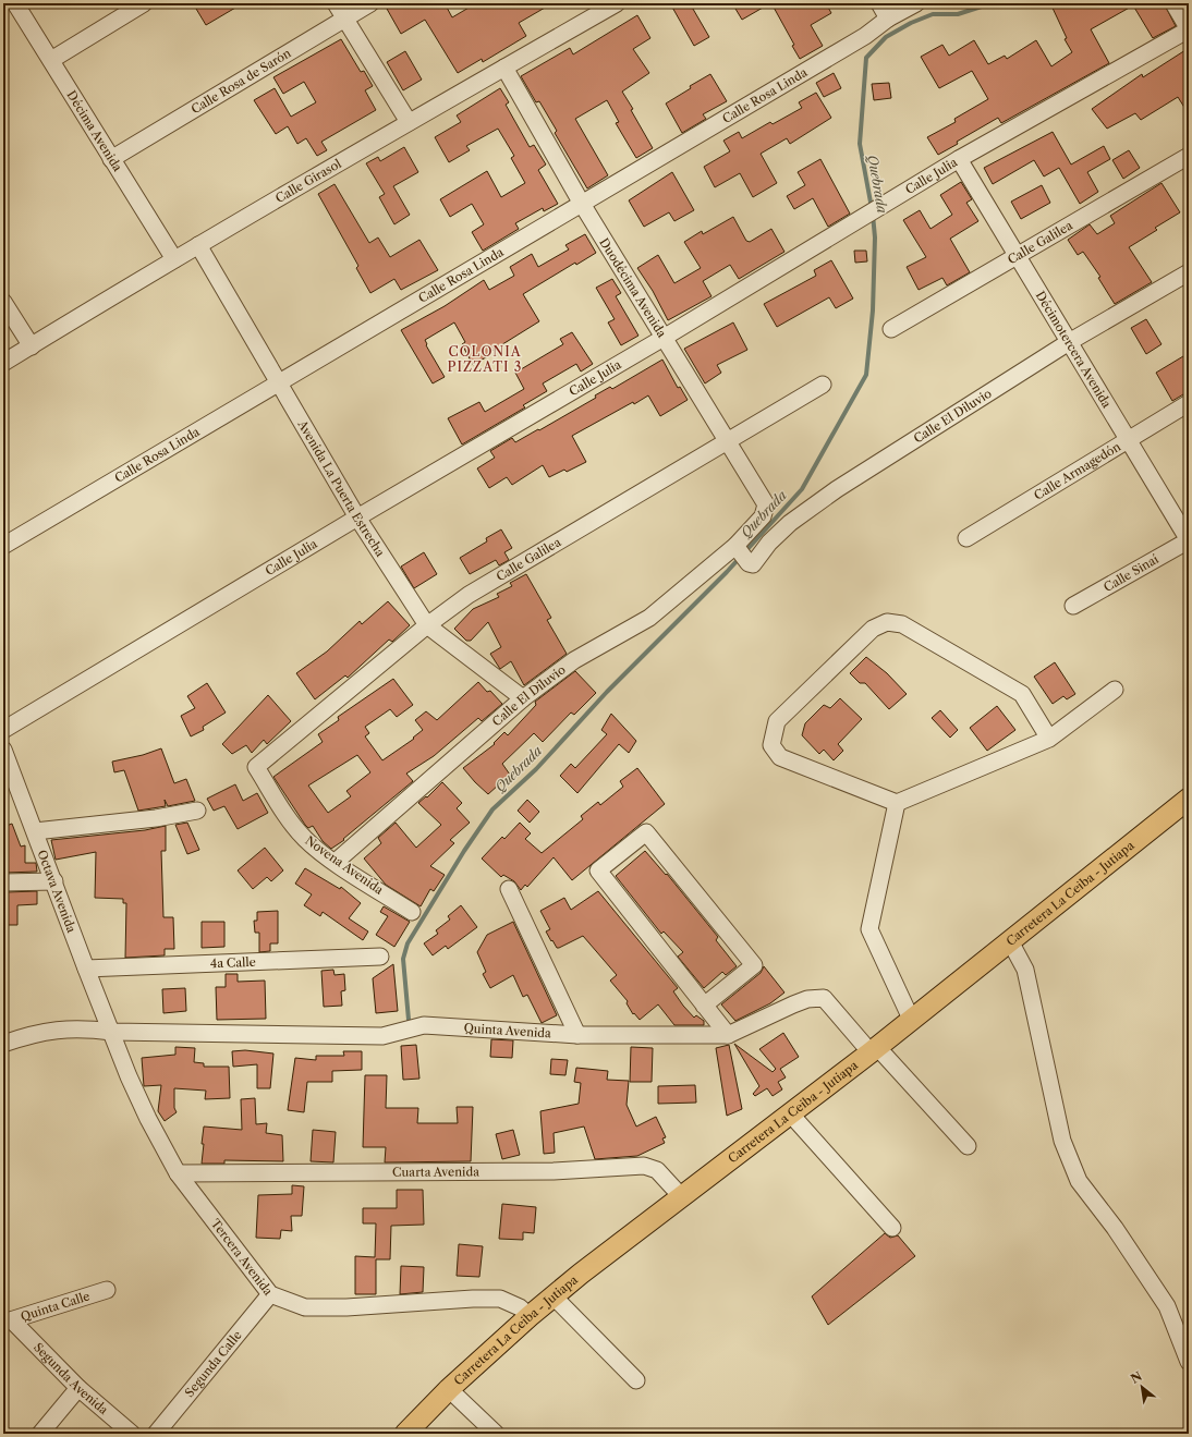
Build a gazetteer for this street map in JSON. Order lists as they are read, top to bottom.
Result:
{
  "streets": {
    "main road": ["Carretera La Ceiba - Jutiapa"],
    "street": [
      "Calle Rosa de Sarón",
      "Calle Rosa Linda",
      "Décima Avenida",
      "Calle Julia",
      "Calle Girasol",
      "Calle Galilea",
      "Duodécima Avenida",
      "Décimotercera Avenida",
      "Calle El Diluvio",
      "Calle Armagedón",
      "Avenida La Puerta Estrecha",
      "Calle Sinaí",
      "Novena Avenida",
      "Octava Avenida",
      "4a Calle",
      "Quinta Avenida",
      "Cuarta Avenida",
      "Tercera Avenida",
      "Quinta Calle",
      "Segunda Calle",
      "Segunda Avenida"
    ]
  },
  "crossings": [
    ["Calle Rosa de Sarón", "Décima Avenida"],
    ["Calle Rosa Linda", "Duodécima Avenida"],
    ["Calle Rosa Linda", "Avenida La Puerta Estrecha"],
    ["Décima Avenida", "Calle Girasol"],
    ["Calle Julia", "Duodécima Avenida"],
    ["Calle Julia", "Décimotercera Avenida"],
    ["Calle Julia", "Avenida La Puerta Estrecha"],
    ["Calle Girasol", "Duodécima Avenida"],
    ["Calle Girasol", "Avenida La Puerta Estrecha"],
    ["Calle Galilea", "Duodécima Avenida"],
    ["Calle Galilea", "Décimotercera Avenida"],
    ["Calle Galilea", "Avenida La Puerta Estrecha"],
    ["Calle Galilea", "Novena Avenida"],
    ["Duodécima Avenida", "Calle El Diluvio"],
    ["Décimotercera Avenida", "Calle El Diluvio"],
    ["Décimotercera Avenida", "Calle Armagedón"],
    ["Décimotercera Avenida", "Calle Sinaí"],
    ["Calle El Diluvio", "Avenida La Puerta Estrecha"],
    ["Calle El Diluvio", "Novena Avenida"],
    ["Octava Avenida", "4a Calle"],
    ["Octava Avenida", "Quinta Avenida"],
    ["Octava Avenida", "Tercera Avenida"],
    ["Carretera La Ceiba - Jutiapa", "Quinta Avenida"],
    ["Carretera La Ceiba - Jutiapa", "Cuarta Avenida"],
    ["Carretera La Ceiba - Jutiapa", "Tercera Avenida"],
    ["Quinta Avenida", "Tercera Avenida"],
    ["Cuarta Avenida", "Tercera Avenida"],
    ["Tercera Avenida", "Segunda Calle"],
    ["Quinta Calle", "Segunda Avenida"]
  ],
  "districts": ["COLONIA PIZZATI 3"],
  "water": ["Quebrada"],
  "north": "top left"
}
